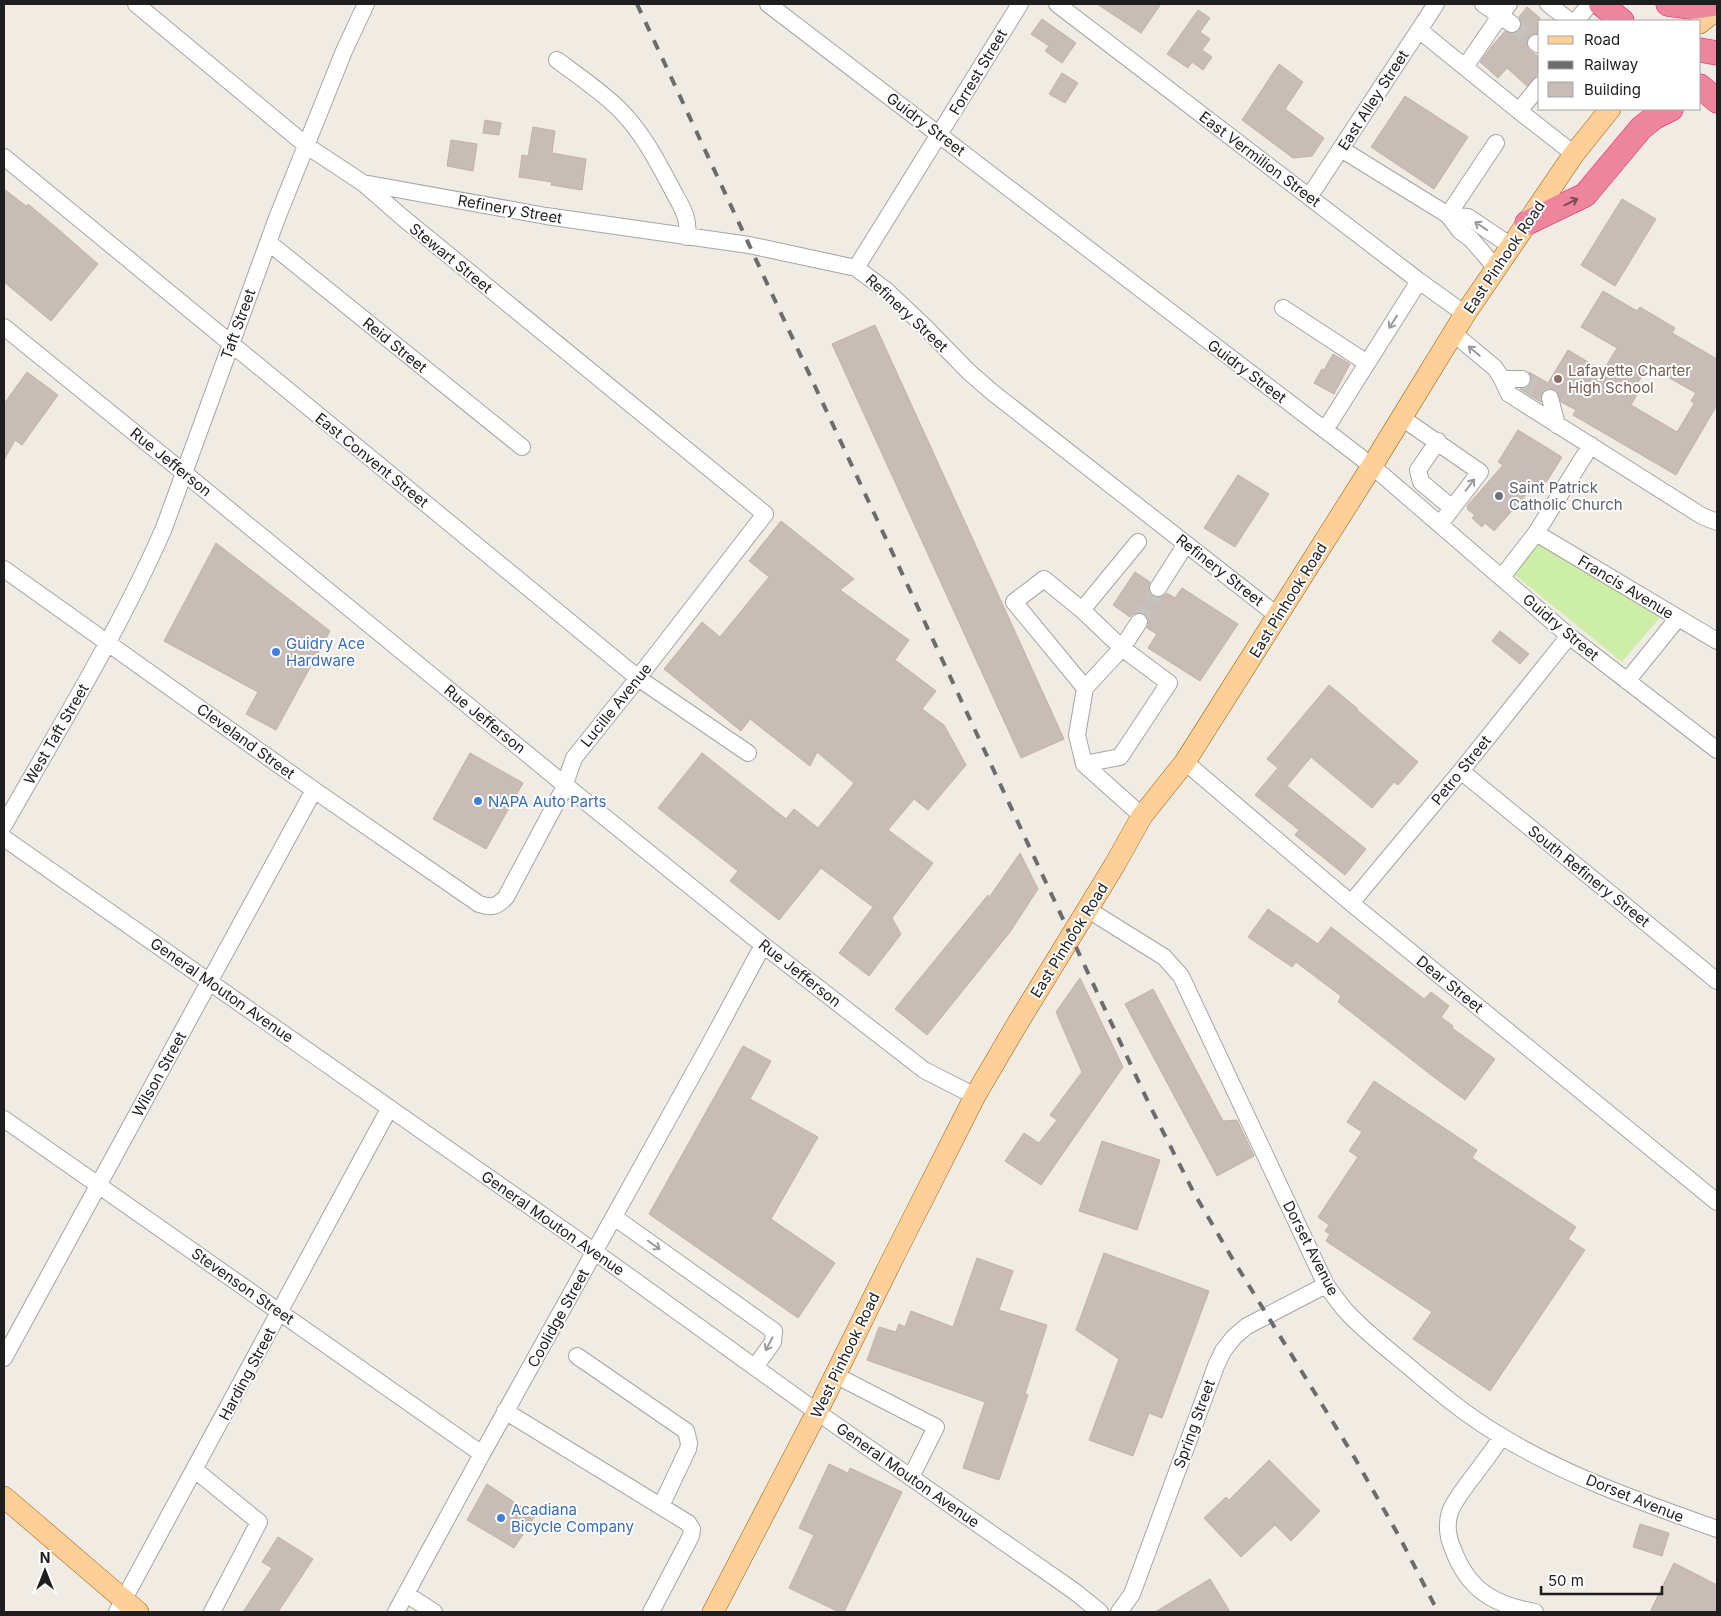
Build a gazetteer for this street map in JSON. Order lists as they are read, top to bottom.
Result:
{
  "streets": {
    "main road": ["East Pinhook Road", "West Pinhook Road"],
    "street": [
      "Forrest Street",
      "East Alley Street",
      "Guidry Street",
      "East Vermilion Street",
      "Refinery Street",
      "Stewart Street",
      "Taft Street",
      "Reid Street",
      "East Convent Street",
      "Rue Jefferson",
      "Francis Avenue",
      "Lucille Avenue",
      "West Taft Street",
      "Cleveland Street",
      "Petro Street",
      "South Refinery Street",
      "Dear Street",
      "General Mouton Avenue",
      "Wilson Street",
      "Dorset Avenue",
      "Stevenson Street",
      "Coolidge Street",
      "Harding Street",
      "Spring Street"
    ]
  },
  "crossings": [
    ["Forrest Street", "Guidry Street"],
    ["Forrest Street", "Refinery Street"],
    ["East Alley Street", "East Vermilion Street"],
    ["Guidry Street", "East Pinhook Road"],
    ["Guidry Street", "Petro Street"],
    ["East Vermilion Street", "East Pinhook Road"],
    ["Refinery Street", "East Pinhook Road"],
    ["Refinery Street", "Stewart Street"],
    ["East Pinhook Road", "Rue Jefferson"],
    ["East Pinhook Road", "Dear Street"],
    ["East Pinhook Road", "Dorset Avenue"],
    ["East Pinhook Road", "West Pinhook Road"],
    ["Stewart Street", "Taft Street"],
    ["Stewart Street", "Lucille Avenue"],
    ["Taft Street", "Reid Street"],
    ["Taft Street", "East Convent Street"],
    ["Taft Street", "Rue Jefferson"],
    ["Taft Street", "West Taft Street"],
    ["Taft Street", "Cleveland Street"],
    ["East Convent Street", "Lucille Avenue"],
    ["Rue Jefferson", "Lucille Avenue"],
    ["Rue Jefferson", "Coolidge Street"],
    ["Rue Jefferson", "West Pinhook Road"],
    ["Lucille Avenue", "Cleveland Street"],
    ["West Taft Street", "Cleveland Street"],
    ["Cleveland Street", "Wilson Street"],
    ["Petro Street", "South Refinery Street"],
    ["Petro Street", "Dear Street"],
    ["General Mouton Avenue", "Wilson Street"],
    ["General Mouton Avenue", "Coolidge Street"],
    ["General Mouton Avenue", "West Pinhook Road"],
    ["General Mouton Avenue", "Harding Street"],
    ["Wilson Street", "Stevenson Street"],
    ["Dorset Avenue", "Spring Street"],
    ["Stevenson Street", "Coolidge Street"],
    ["Stevenson Street", "Harding Street"]
  ],
  "places": [
    "Lafayette Charter High School",
    "Saint Patrick Catholic Church",
    "Guidry Ace Hardware",
    "NAPA Auto Parts",
    "Acadiana Bicycle Company"
  ],
  "legend": ["Road", "Railway", "Building"],
  "scale_bar": "50 m",
  "north": "top"
}
